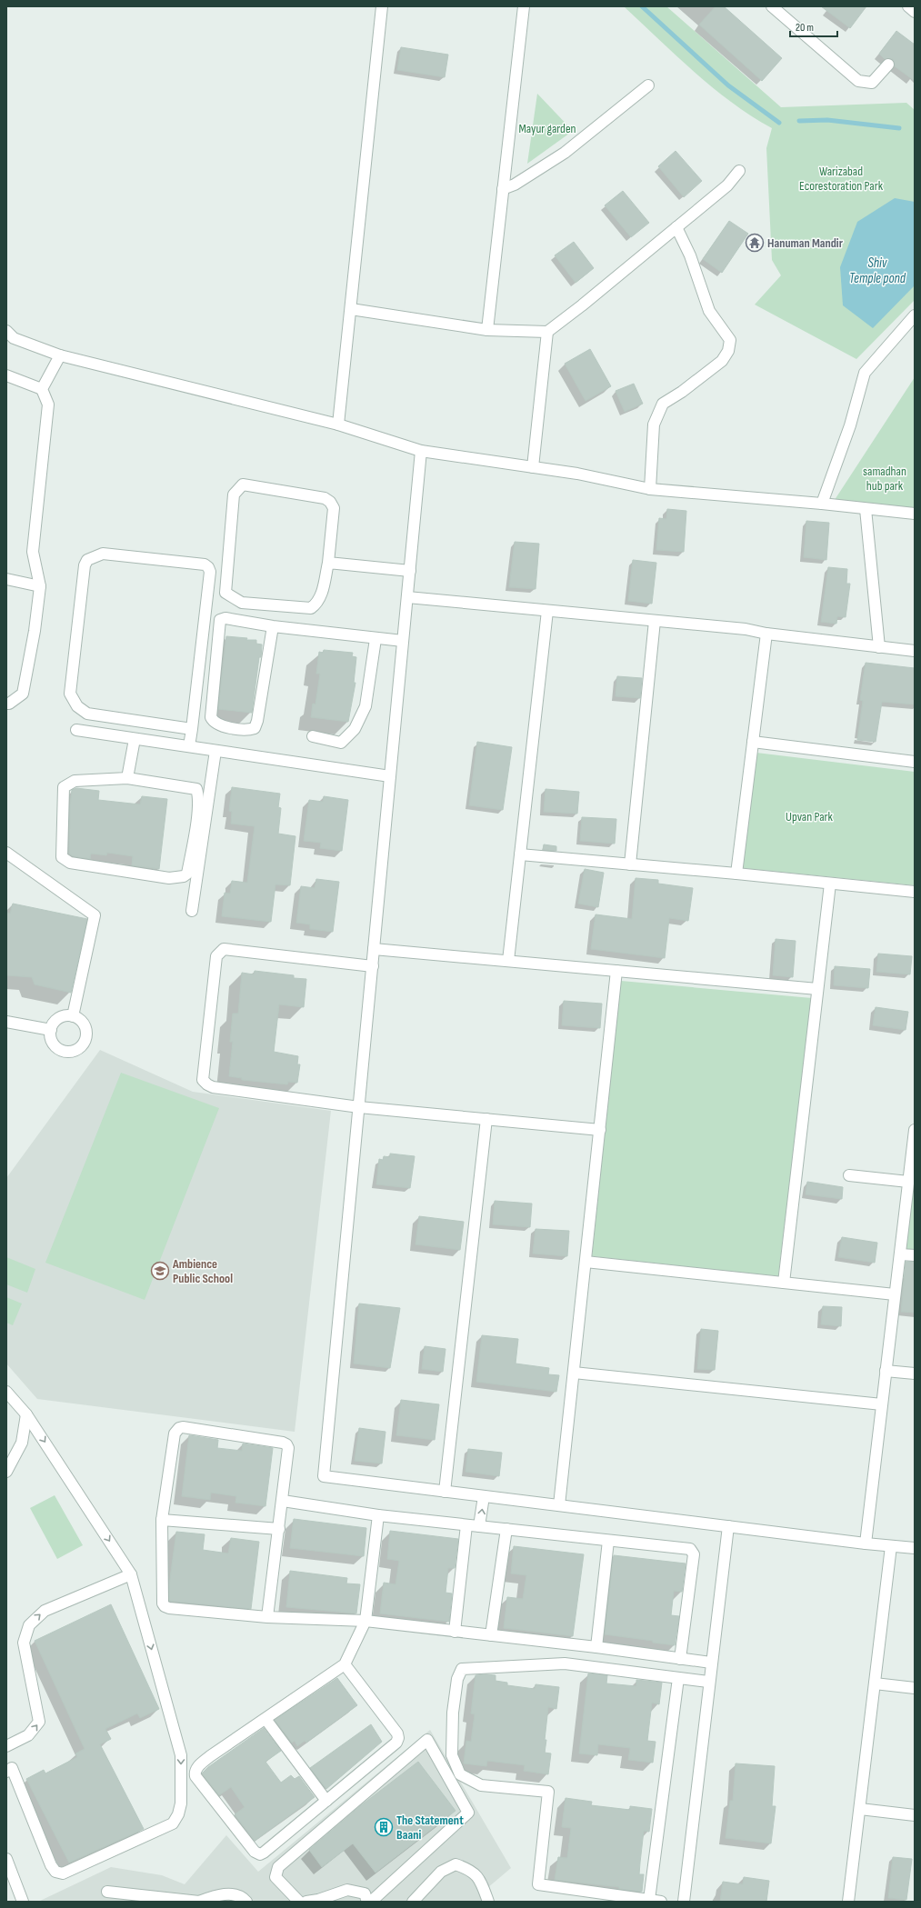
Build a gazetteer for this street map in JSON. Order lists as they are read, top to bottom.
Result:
{
  "water": ["Shiv Temple pond"],
  "parks": [
    "Mayur garden",
    "Warizabad Ecorestoration Park",
    "samadhan hub park",
    "Upvan Park"
  ],
  "places": {
    "temple": ["Hanuman Mandir"],
    "school or university": ["Ambience Public School"],
    "building": ["The Statement Baani"]
  },
  "scale_bar": "20 m"
}
